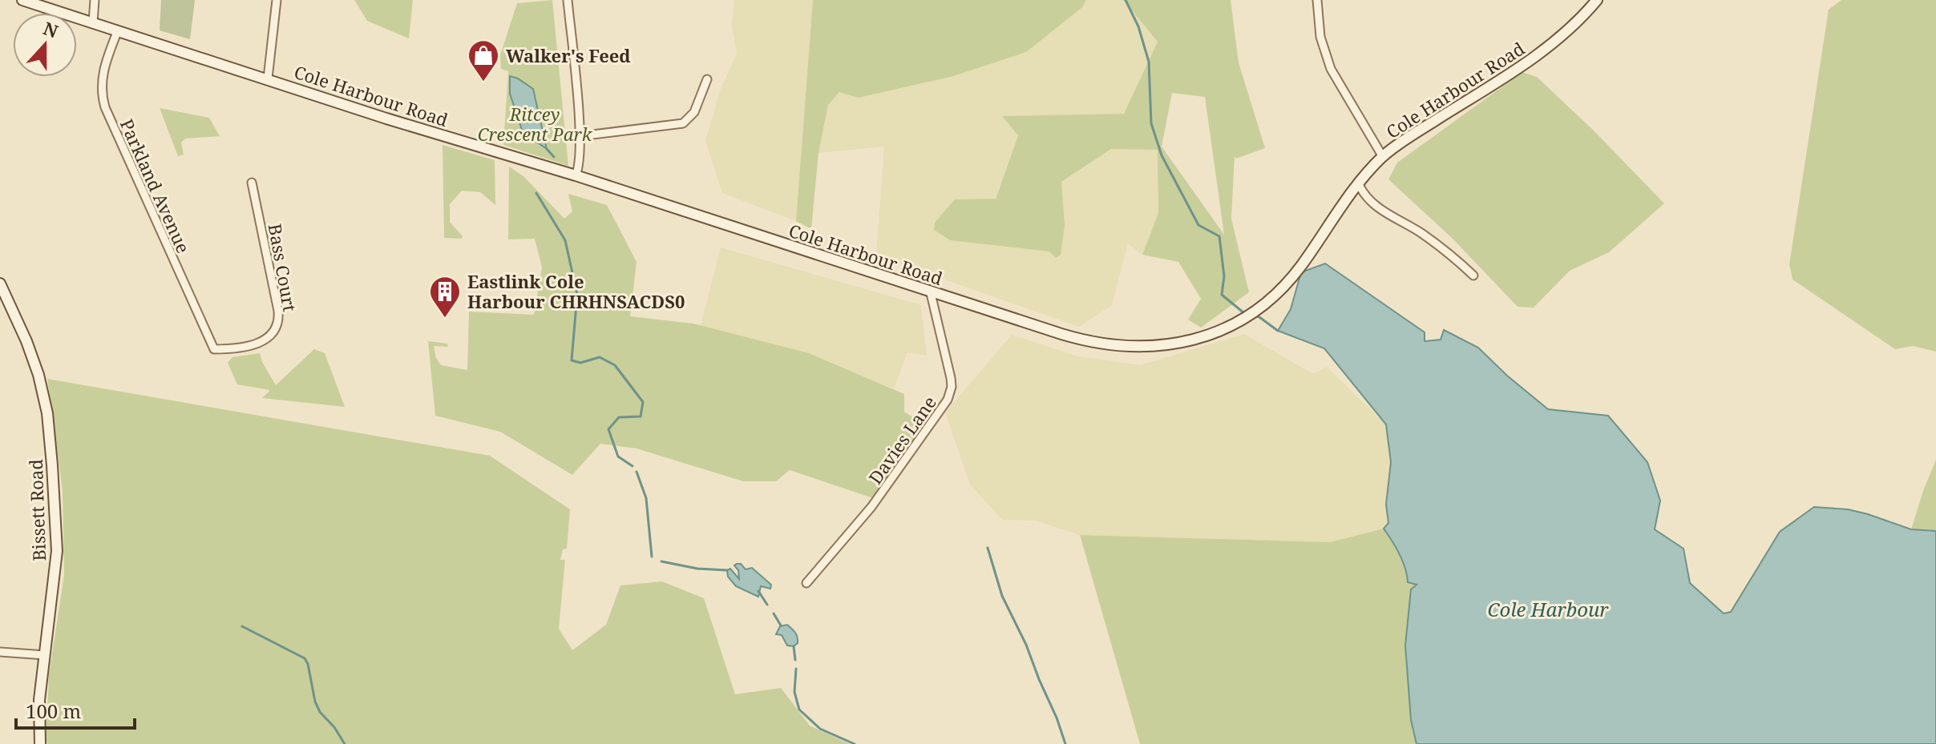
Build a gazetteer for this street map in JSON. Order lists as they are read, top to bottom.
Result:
{
  "streets": {
    "main road": ["Cole Harbour Road", "Bissett Road"],
    "street": ["Parkland Avenue", "Bass Court", "Davies Lane"]
  },
  "crossings": [
    ["Cole Harbour Road", "Parkland Avenue"],
    ["Cole Harbour Road", "Davies Lane"],
    ["Parkland Avenue", "Bass Court"]
  ],
  "water": ["Cole Harbour"],
  "parks": ["Ritcey Crescent Park"],
  "places": {
    "shop": ["Walker's Feed"],
    "building": ["Eastlink Cole Harbour CHRHNSACDS0"]
  },
  "scale_bar": "100 m",
  "north": "top"
}
